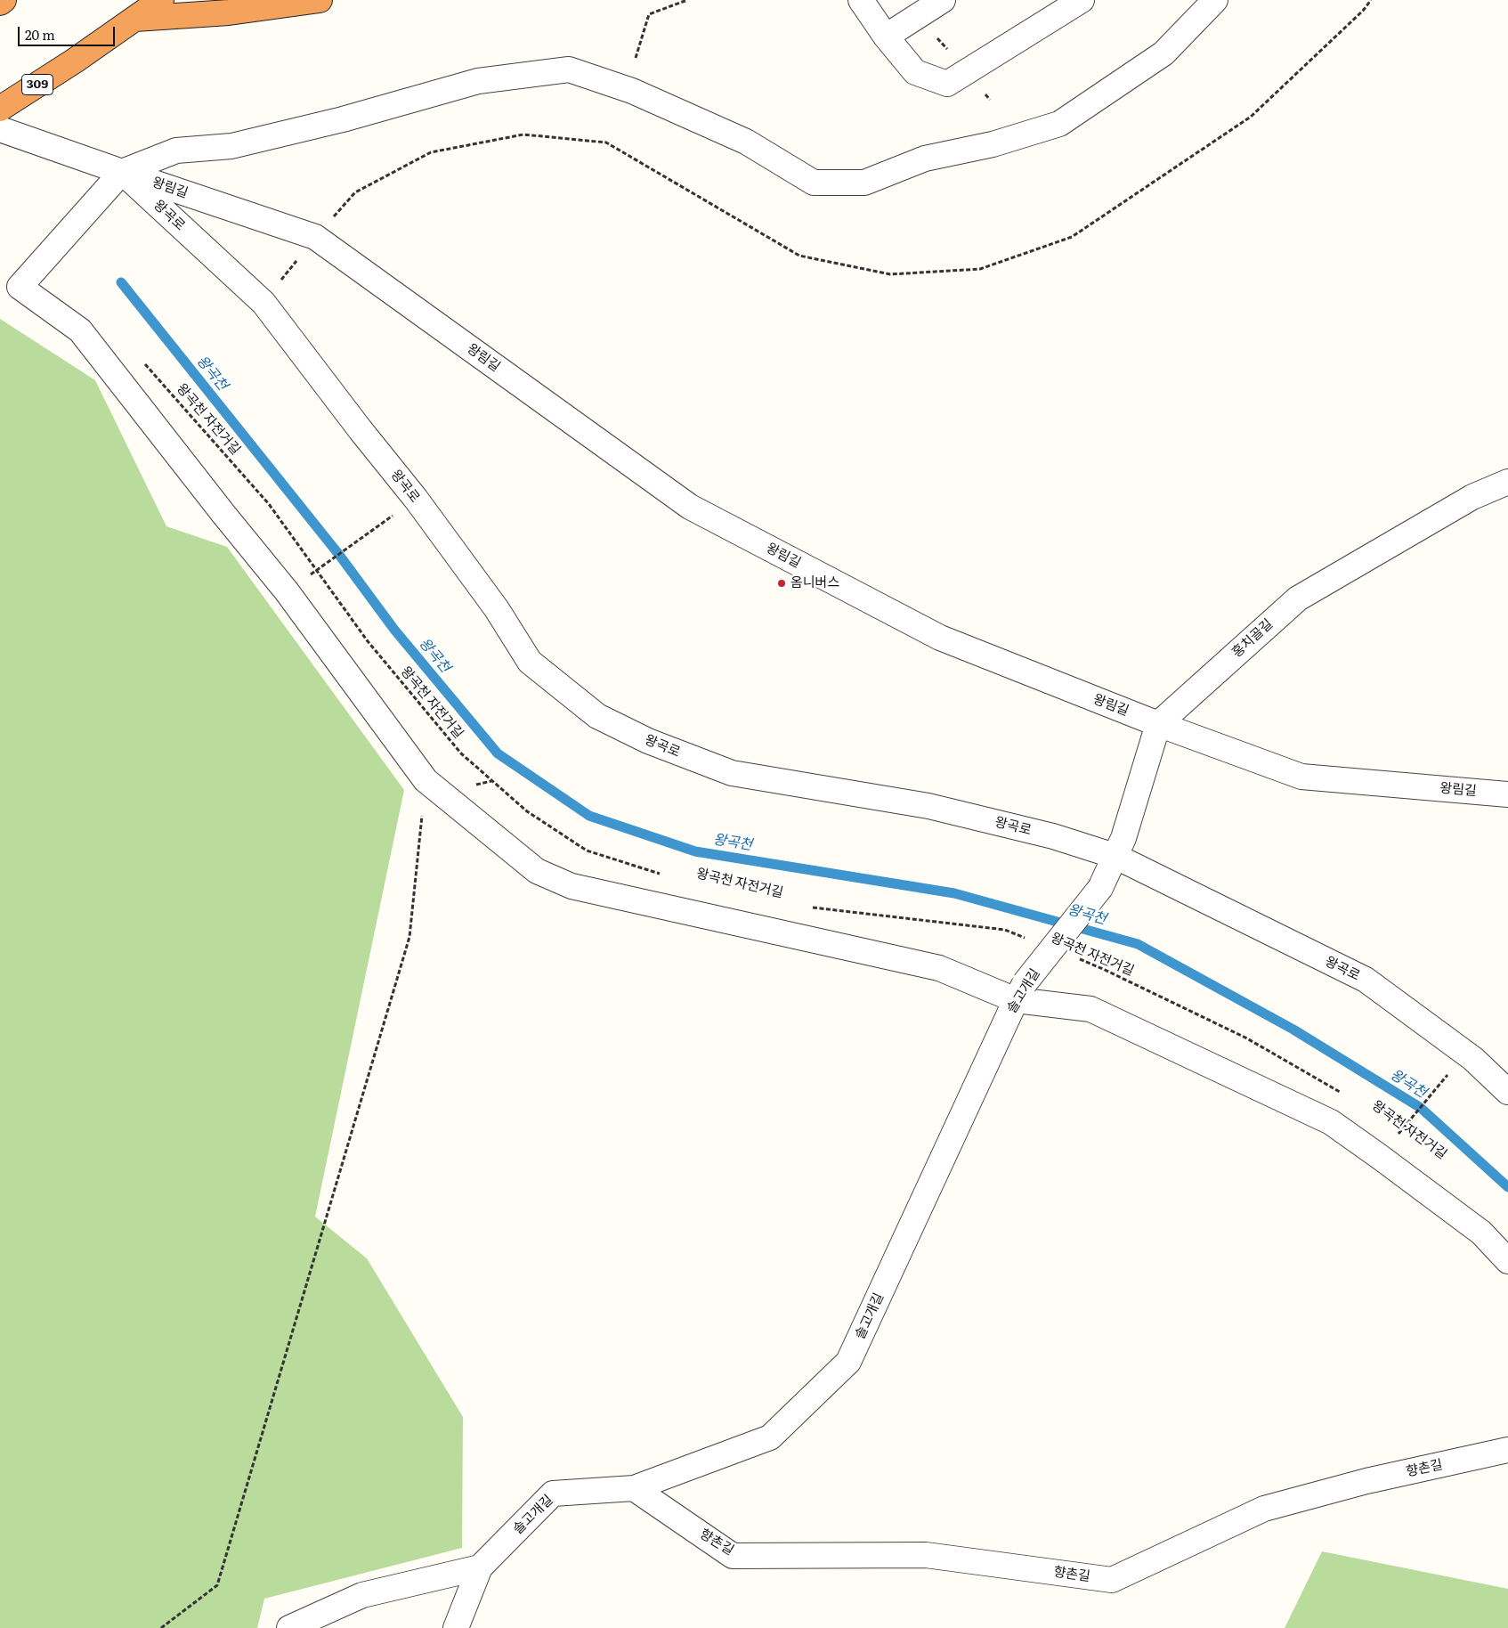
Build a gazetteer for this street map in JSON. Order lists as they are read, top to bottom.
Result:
{
  "streets": {
    "highway": ["309"],
    "street": [
      "왕림길",
      "왕곡로",
      "홍치골길",
      "솔고개길",
      "향촌길"
    ],
    "path": ["왕곡천 자전거길"]
  },
  "crossings": [
    ["왕림길", "왕곡로"],
    ["왕림길", "홍치골길"],
    ["왕곡로", "솔고개길"],
    ["솔고개길", "향촌길"]
  ],
  "water": ["왕곡천"],
  "places": ["옴니버스"],
  "scale_bar": "20 m"
}
